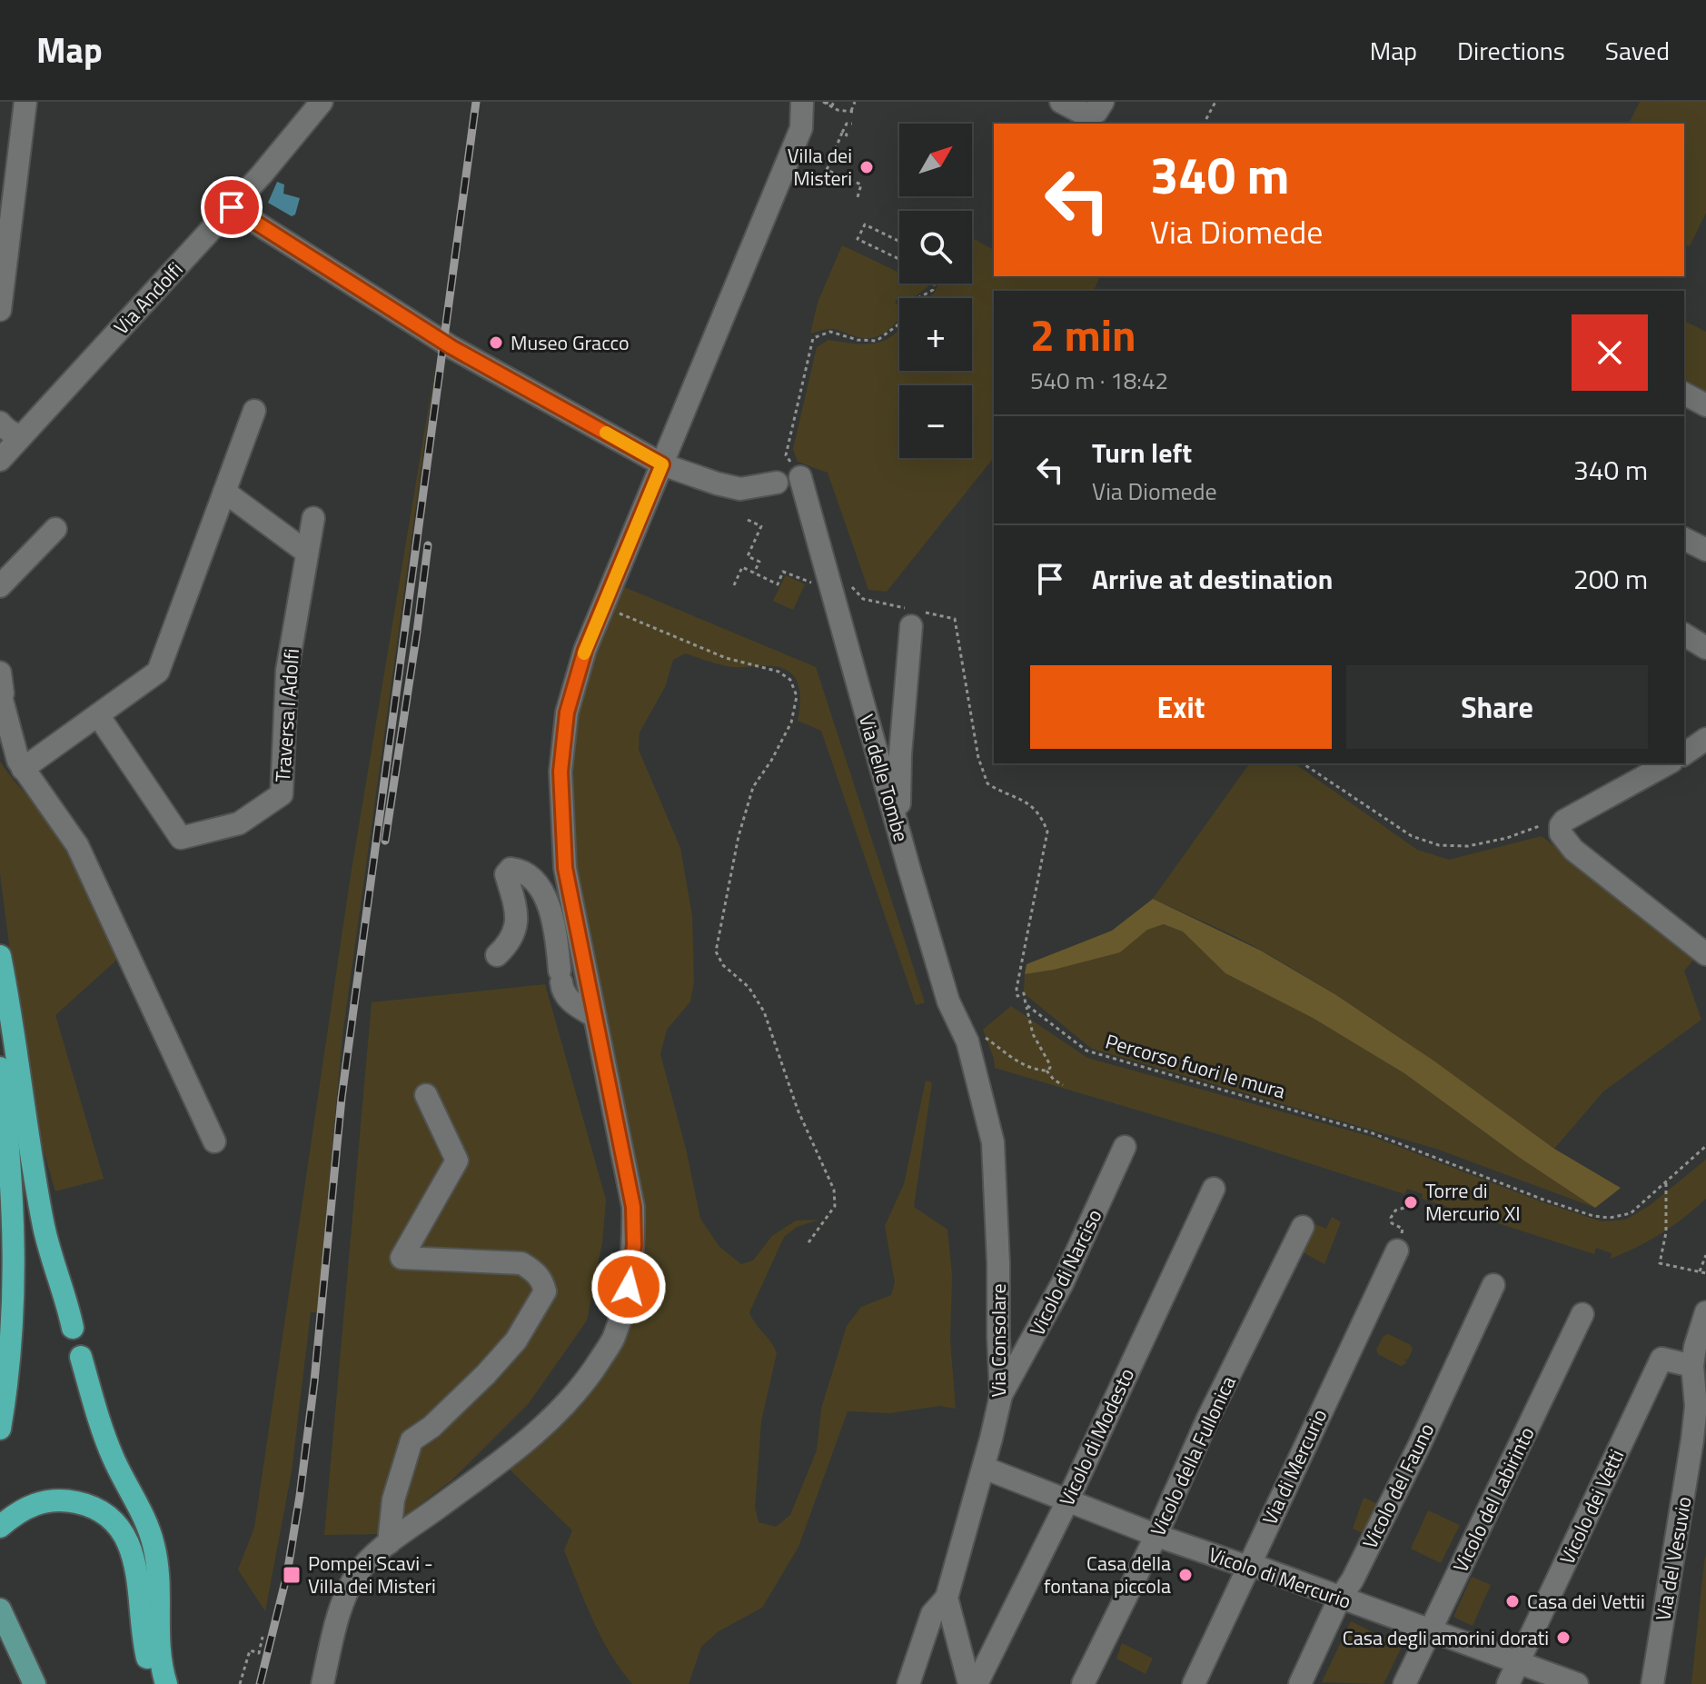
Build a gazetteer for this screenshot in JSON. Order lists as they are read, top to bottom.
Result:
{
  "streets": {
    "street": [
      "Via Andolfi",
      "Traversa I Adolfi",
      "Via delle Tombe",
      "Vicolo di Narciso",
      "Via Consolare",
      "Vicolo di Modesto",
      "Vicolo della Fullonica",
      "Via di Mercurio",
      "Vicolo del Fauno",
      "Vicolo del Labirinto",
      "Vicolo dei Vetti",
      "Via del Vesuvio",
      "Vicolo di Mercurio"
    ],
    "path": ["Percorso fuori le mura"]
  },
  "crossings": [
    ["Via delle Tombe", "Via Consolare"],
    ["Vicolo di Narciso", "Via Consolare"],
    ["Via Consolare", "Vicolo di Mercurio"],
    ["Vicolo di Modesto", "Vicolo di Mercurio"],
    ["Vicolo della Fullonica", "Vicolo di Mercurio"],
    ["Via di Mercurio", "Vicolo di Mercurio"],
    ["Vicolo del Fauno", "Vicolo di Mercurio"],
    ["Vicolo del Labirinto", "Vicolo di Mercurio"],
    ["Vicolo dei Vetti", "Via del Vesuvio"],
    ["Vicolo dei Vetti", "Vicolo di Mercurio"]
  ],
  "places": {
    "other": [
      "Villa dei Misteri",
      "Museo Gracco",
      "Torre di Mercurio XI",
      "Casa della fontana piccola",
      "Casa dei Vettii",
      "Casa degli amorini dorati"
    ],
    "transit": ["Pompei Scavi - Villa dei Misteri"]
  },
  "north": "top right",
  "page": {
    "header": "Map",
    "nav": ["Map", "Directions", "Saved"],
    "map_buttons": ["+", "−"],
    "turn": ["340 m", "Via Diomede"],
    "heading": ["2 min", "540 m · 18:42"],
    "list": [
      {
        "name": "Turn left",
        "note": "Via Diomede",
        "value": "340 m"
      },
      {
        "name": "Arrive at destination",
        "value": "200 m"
      }
    ],
    "buttons": ["Exit", "Share"]
  }
}
